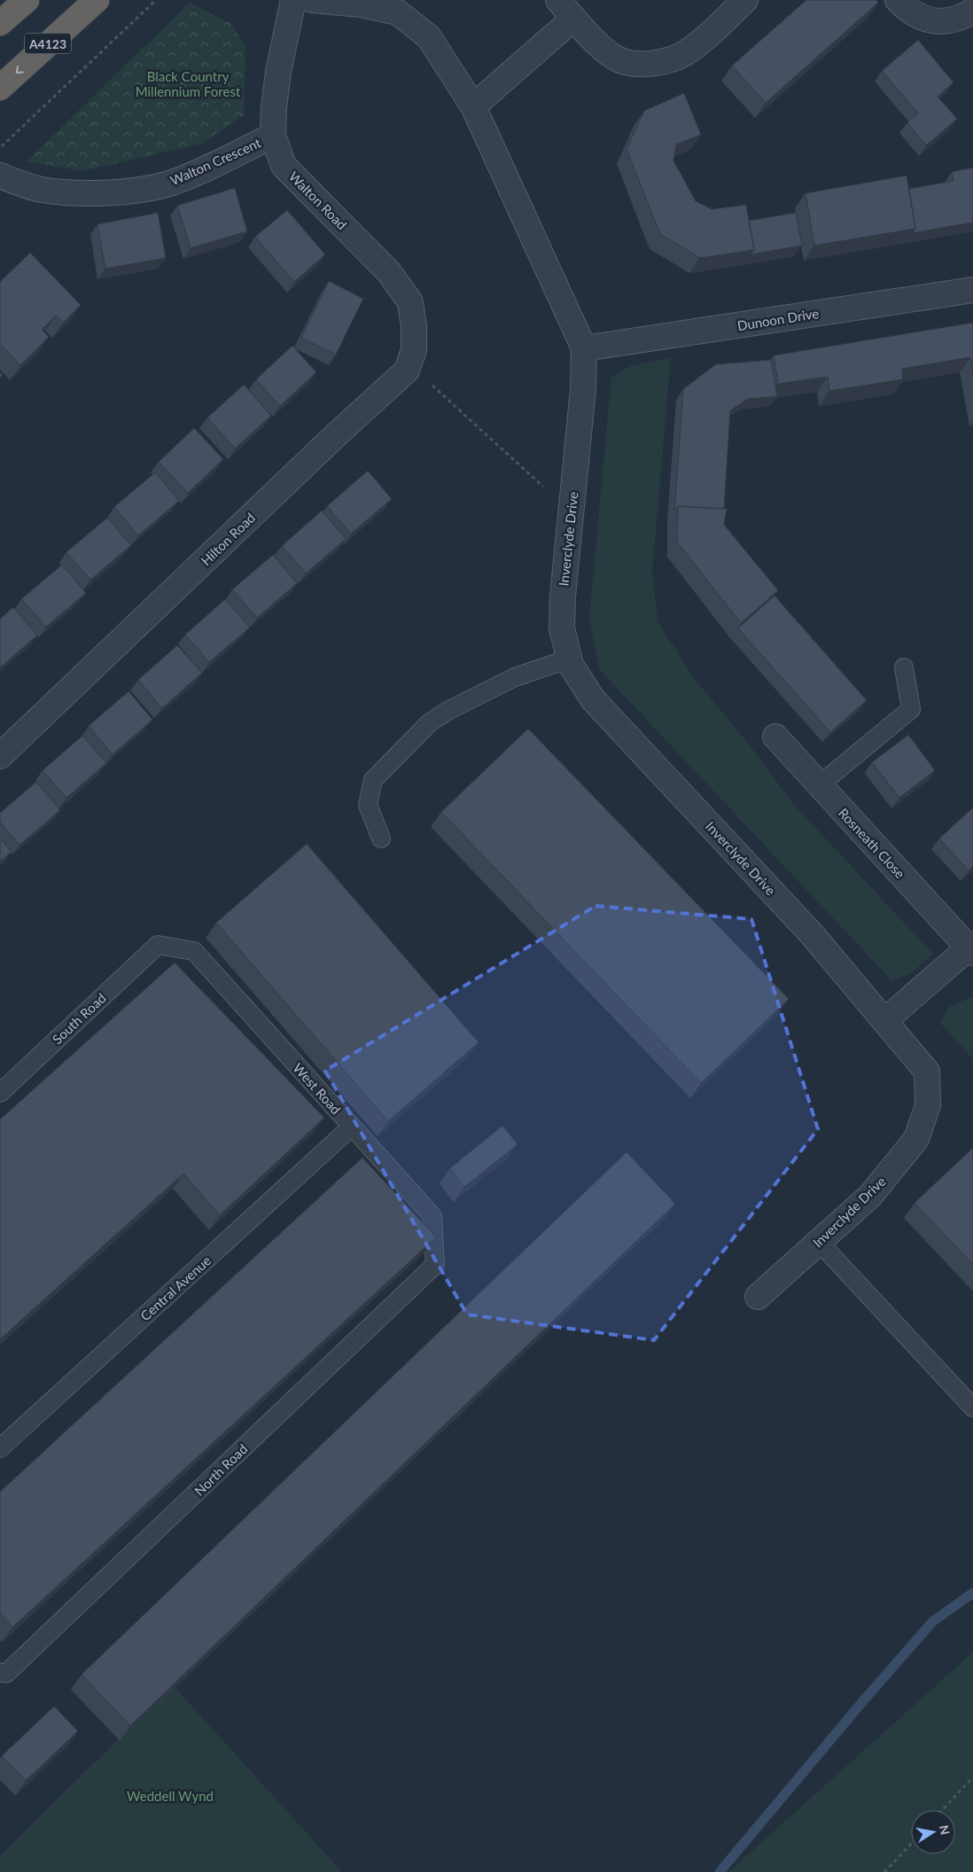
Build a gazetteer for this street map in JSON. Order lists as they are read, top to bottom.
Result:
{
  "streets": {
    "highway": ["A4123"],
    "street": [
      "Walton Crescent",
      "Walton Road",
      "Dunoon Drive",
      "Hilton Road",
      "Inverclyde Drive",
      "Rosneath Close"
    ],
    "lane": [
      "South Road",
      "West Road",
      "Central Avenue",
      "North Road"
    ]
  },
  "crossings": [
    ["Walton Crescent", "Walton Road"],
    ["Walton Road", "Hilton Road"],
    ["Dunoon Drive", "Inverclyde Drive"],
    ["South Road", "West Road"],
    ["West Road", "Central Avenue"],
    ["West Road", "North Road"]
  ],
  "parks": ["Black Country Millennium Forest", "Weddell Wynd"],
  "north": "right"
}
